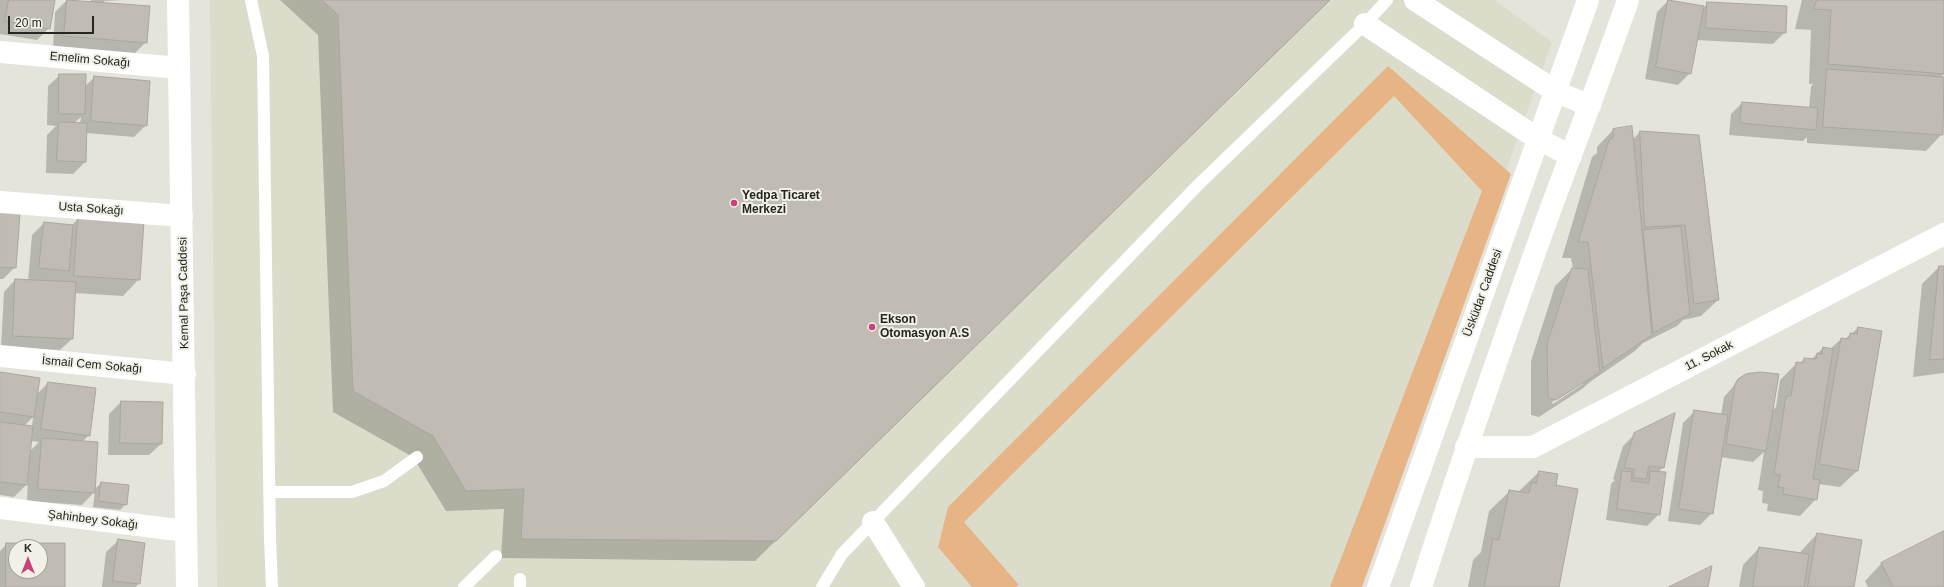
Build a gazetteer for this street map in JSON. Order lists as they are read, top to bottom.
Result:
{
  "streets": {
    "street": [
      "Emelim Sokağı",
      "Usta Sokağı",
      "Kemal Paşa Caddesi",
      "Üsküdar Caddesi",
      "11. Sokak",
      "İsmail Cem Sokağı",
      "Şahinbey Sokağı"
    ]
  },
  "crossings": [
    ["Emelim Sokağı", "Kemal Paşa Caddesi"],
    ["Usta Sokağı", "Kemal Paşa Caddesi"],
    ["Kemal Paşa Caddesi", "İsmail Cem Sokağı"],
    ["Kemal Paşa Caddesi", "Şahinbey Sokağı"]
  ],
  "places": ["Yedpa Ticaret Merkezi", "Ekson Otomasyon A.S"],
  "scale_bar": "20 m",
  "north": "top"
}
